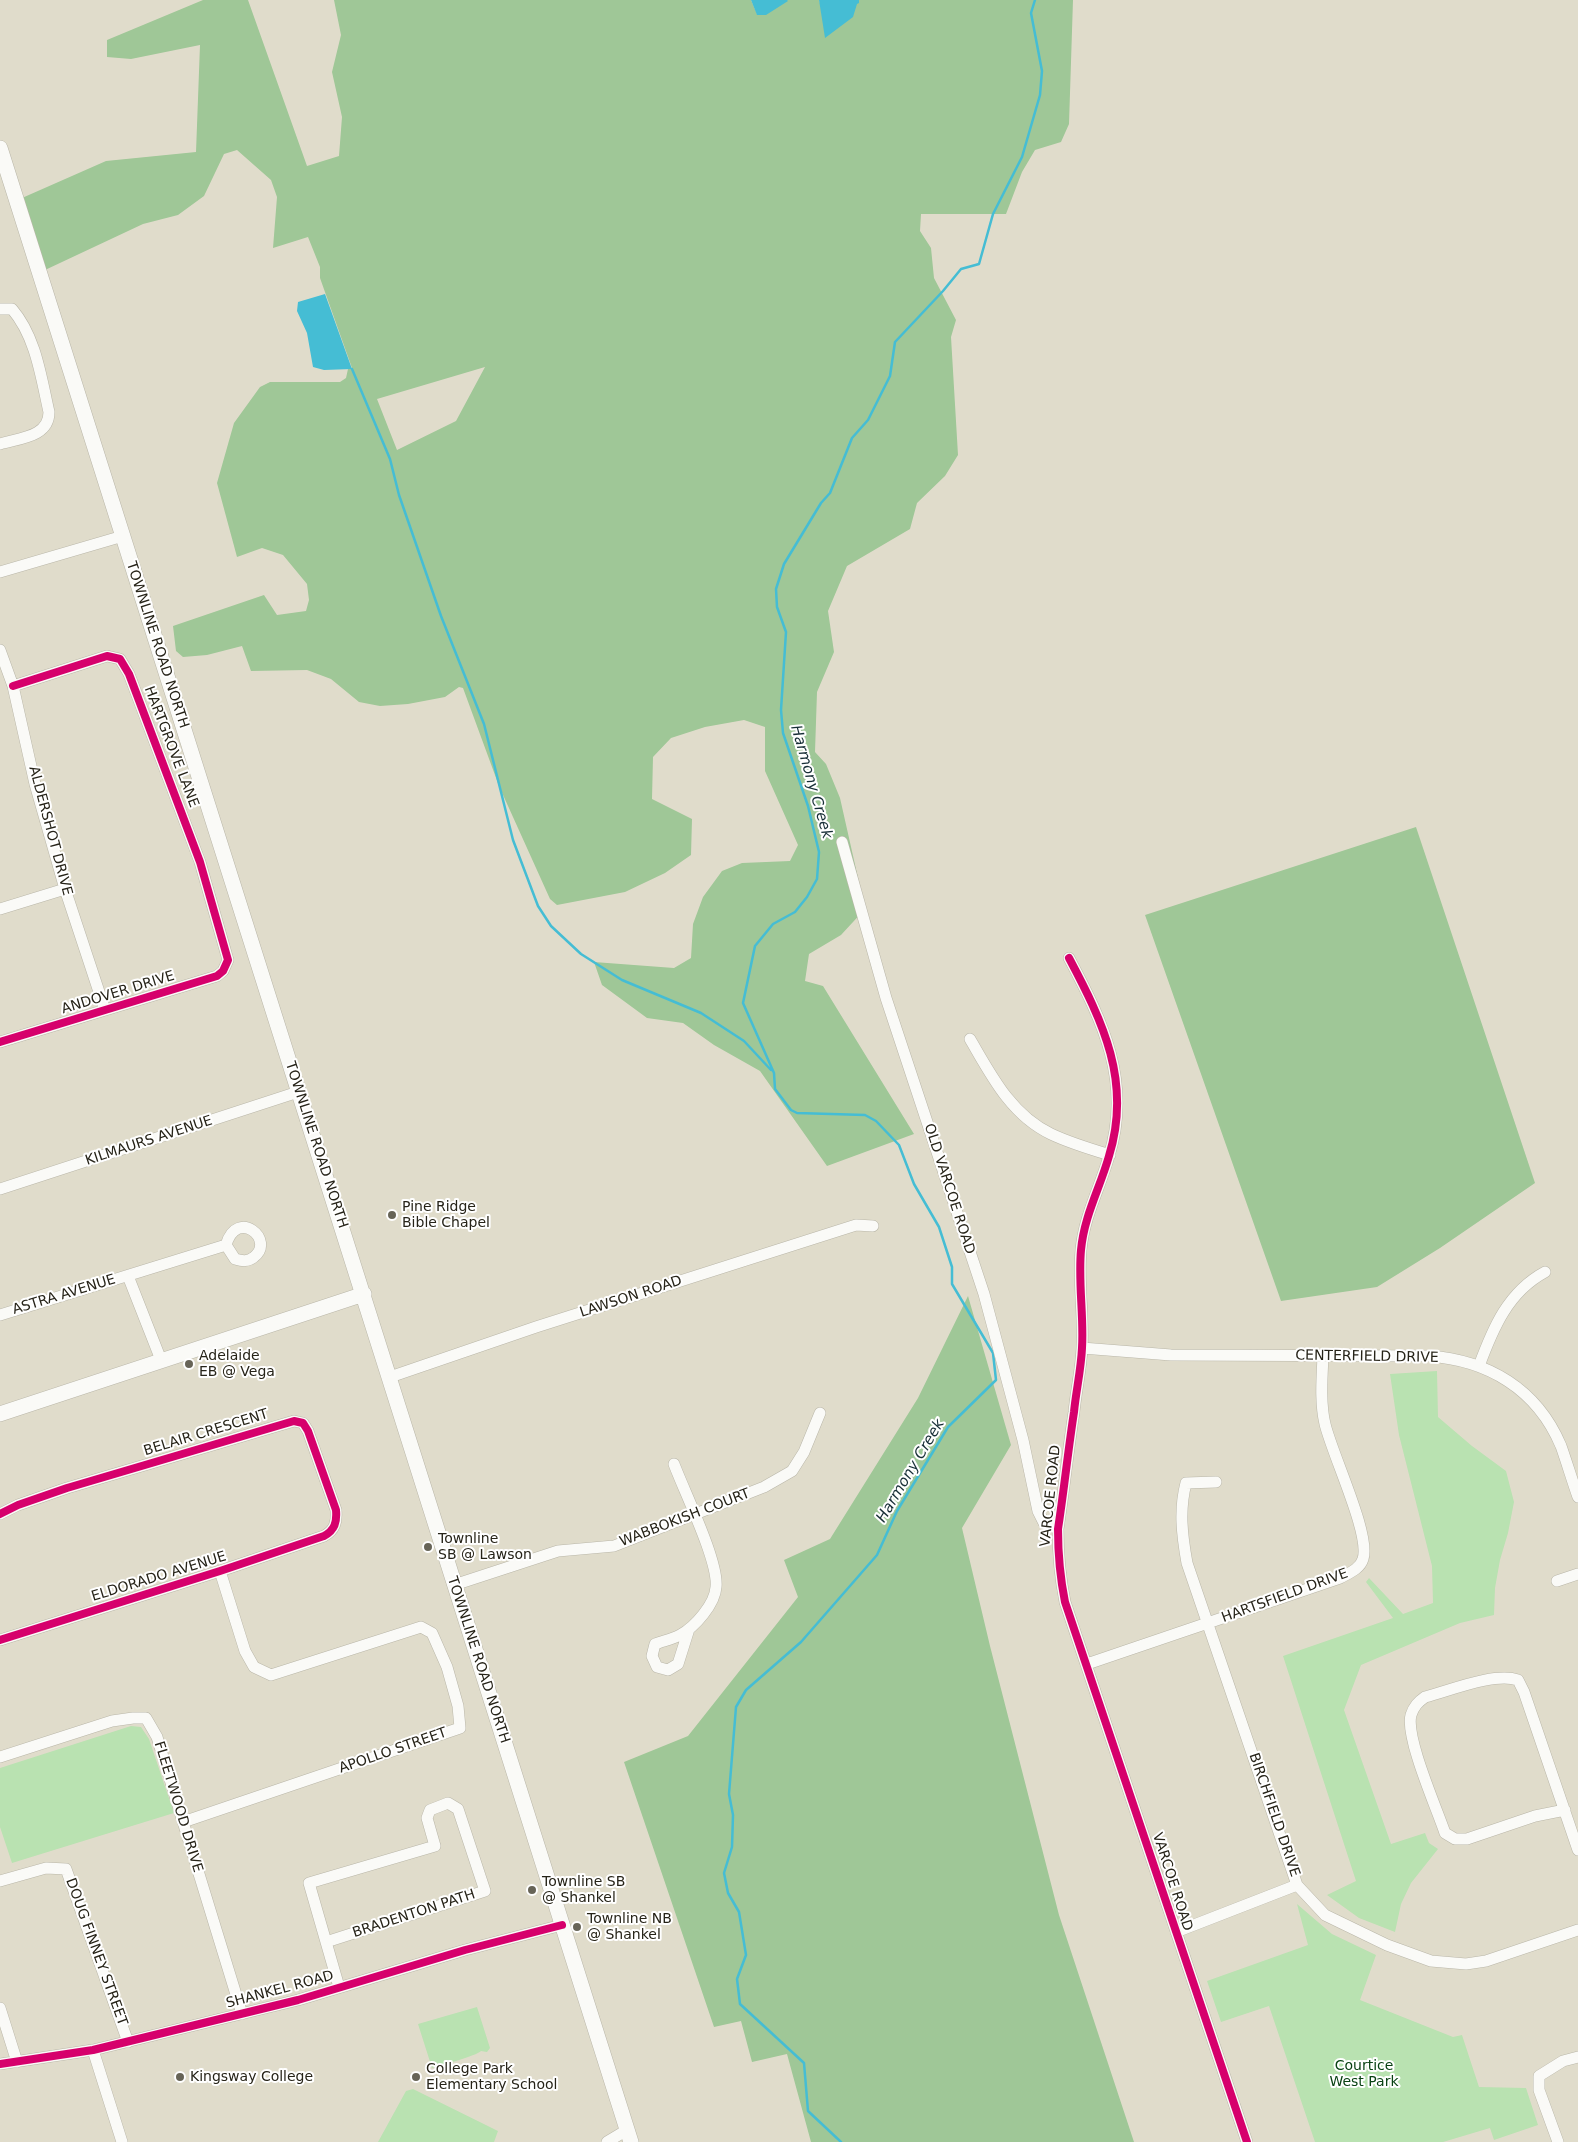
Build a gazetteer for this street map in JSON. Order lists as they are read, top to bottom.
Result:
{
  "streets": {
    "main road": ["TOWNLINE ROAD NORTH"],
    "street": [
      "HARTGROVE LANE",
      "ALDERSHOT DRIVE",
      "ANDOVER DRIVE",
      "KILMAURS AVENUE",
      "OLD VARCOE ROAD",
      "ASTRA AVENUE",
      "LAWSON ROAD",
      "CENTERFIELD DRIVE",
      "BELAIR CRESCENT",
      "VARCOE ROAD",
      "WABBOKISH COURT",
      "ELDORADO AVENUE",
      "HARTSFIELD DRIVE",
      "APOLLO STREET",
      "FLEETWOOD DRIVE",
      "BIRCHFIELD DRIVE",
      "BRADENTON PATH",
      "DOUG FINNEY STREET",
      "SHANKEL ROAD"
    ]
  },
  "crossings": [
    ["TOWNLINE ROAD NORTH", "KILMAURS AVENUE"],
    ["TOWNLINE ROAD NORTH", "LAWSON ROAD"],
    ["TOWNLINE ROAD NORTH", "WABBOKISH COURT"],
    ["TOWNLINE ROAD NORTH", "SHANKEL ROAD"],
    ["HARTGROVE LANE", "ALDERSHOT DRIVE"],
    ["HARTGROVE LANE", "ANDOVER DRIVE"],
    ["ALDERSHOT DRIVE", "ANDOVER DRIVE"],
    ["OLD VARCOE ROAD", "VARCOE ROAD"],
    ["CENTERFIELD DRIVE", "VARCOE ROAD"],
    ["CENTERFIELD DRIVE", "HARTSFIELD DRIVE"],
    ["BELAIR CRESCENT", "ELDORADO AVENUE"],
    ["VARCOE ROAD", "HARTSFIELD DRIVE"],
    ["ELDORADO AVENUE", "APOLLO STREET"],
    ["HARTSFIELD DRIVE", "BIRCHFIELD DRIVE"],
    ["APOLLO STREET", "FLEETWOOD DRIVE"],
    ["FLEETWOOD DRIVE", "SHANKEL ROAD"],
    ["BRADENTON PATH", "SHANKEL ROAD"],
    ["DOUG FINNEY STREET", "SHANKEL ROAD"]
  ],
  "water": ["Harmony Creek"],
  "parks": ["Courtice West Park"],
  "places": [
    "Pine Ridge Bible Chapel",
    "Adelaide EB @ Vega",
    "Townline SB @ Lawson",
    "Townline SB @ Shankel",
    "Townline NB @ Shankel",
    "Kingsway College",
    "College Park Elementary School"
  ]
}
